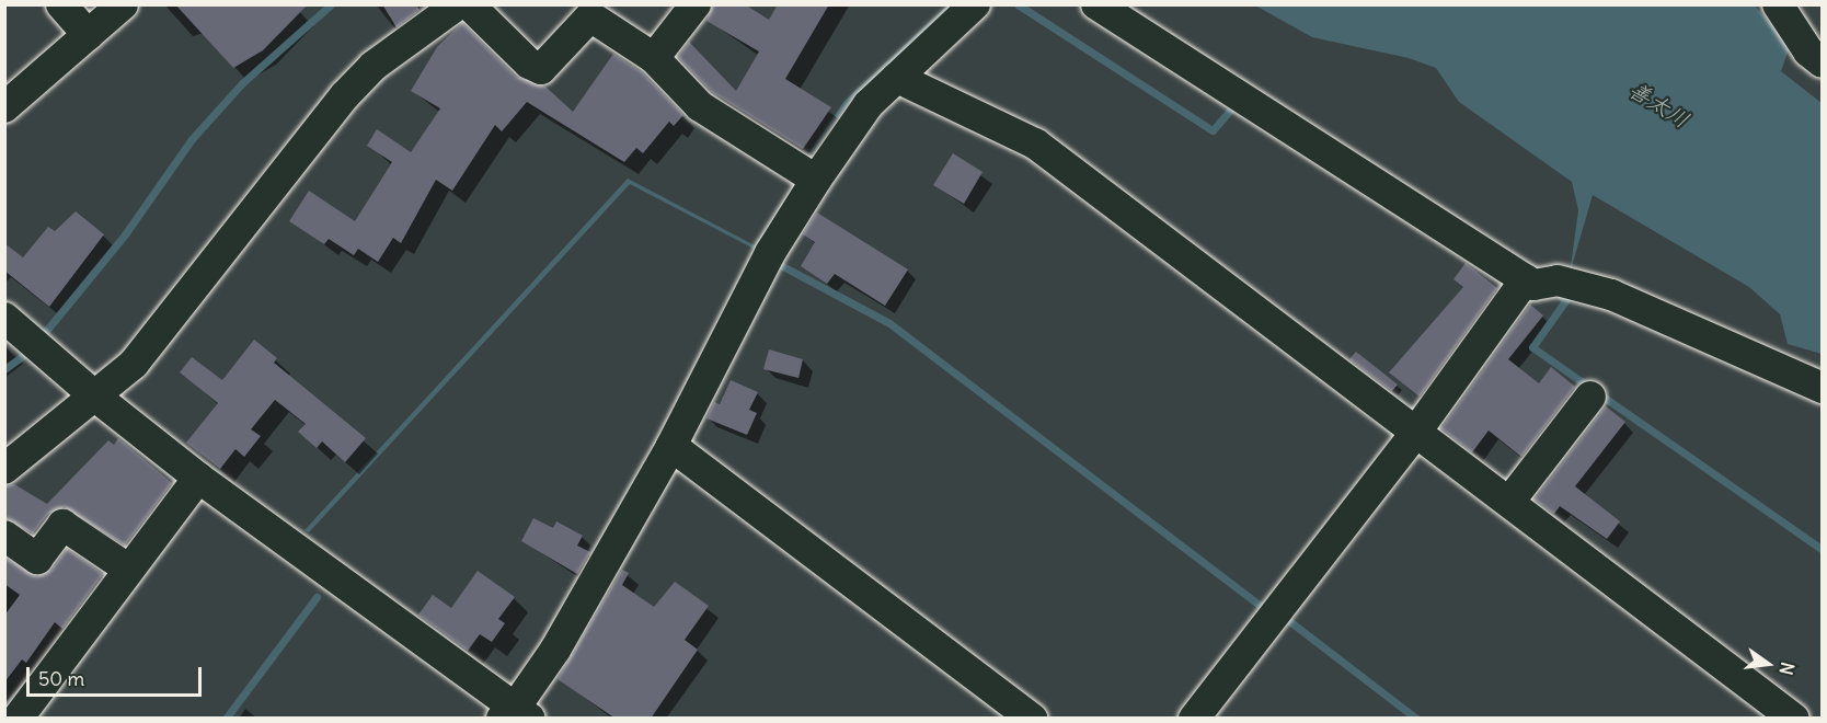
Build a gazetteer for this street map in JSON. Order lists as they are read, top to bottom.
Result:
{
  "water": ["善太川"],
  "scale_bar": "50 m",
  "north": "right"
}
